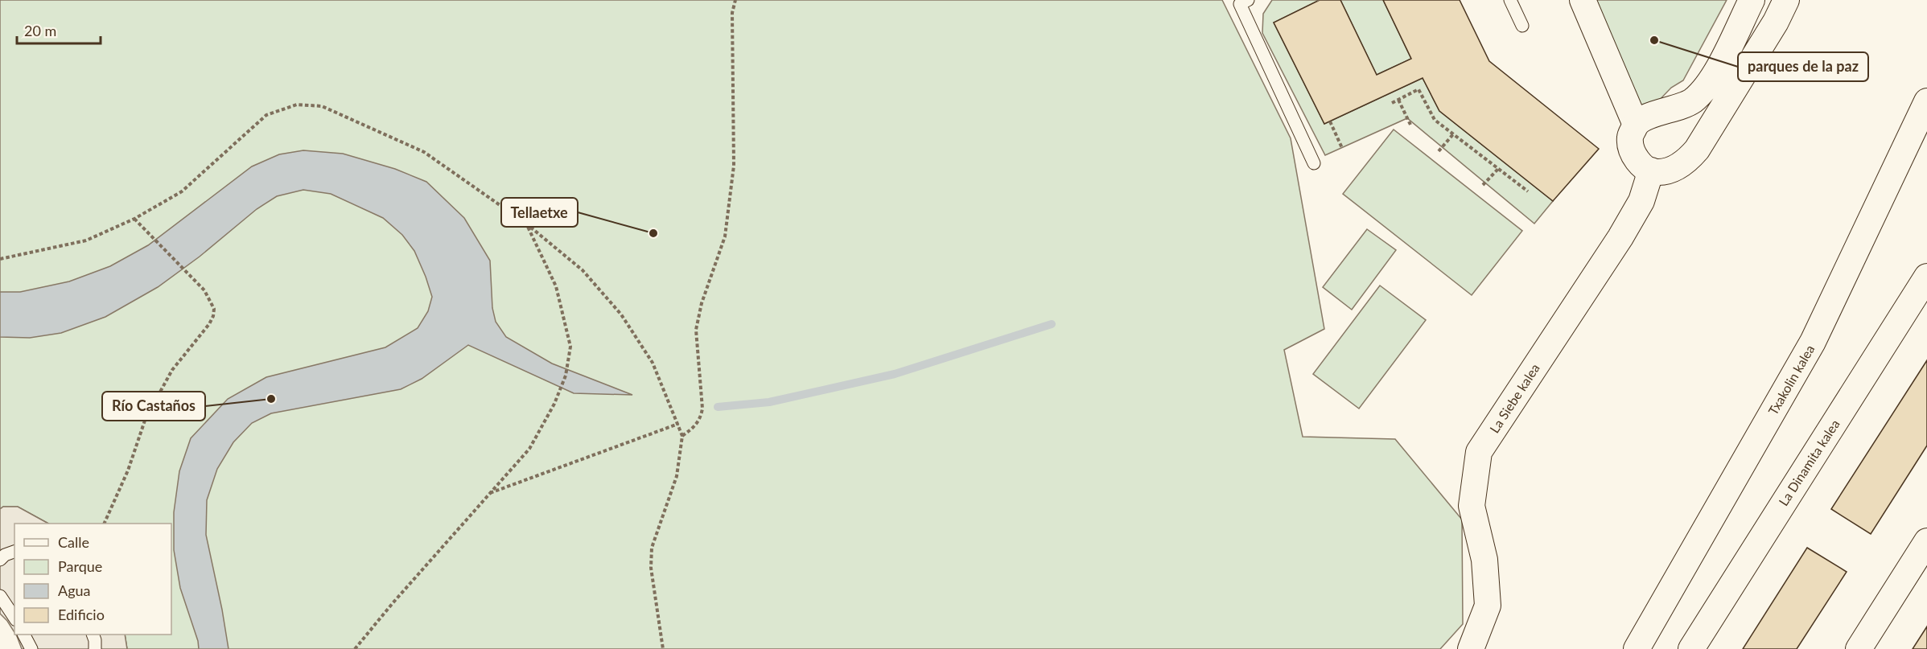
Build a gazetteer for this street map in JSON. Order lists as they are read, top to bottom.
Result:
{
  "streets": {
    "street": ["Txakolin kalea", "La Siebe kalea", "La Dinamita kalea"]
  },
  "places": ["parques de la paz", "Tellaetxe", "Río Castaños"],
  "legend": [
    "Calle",
    "Parque",
    "Agua",
    "Edificio"
  ],
  "scale_bar": "20 m"
}
